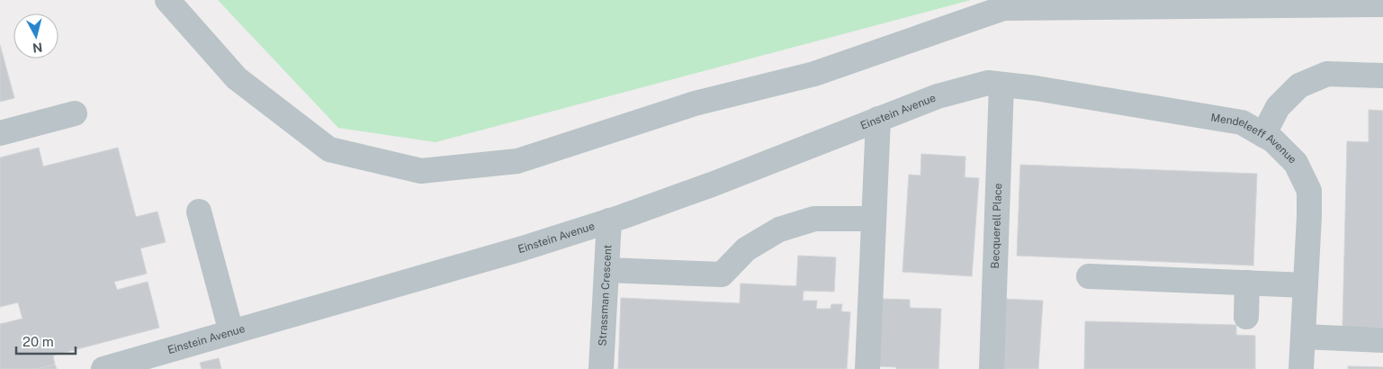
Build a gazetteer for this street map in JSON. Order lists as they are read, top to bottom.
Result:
{
  "streets": {
    "lane": [
      "Einstein Avenue",
      "Mendeleeff Avenue",
      "Becquerell Place",
      "Strassman Crescent"
    ]
  },
  "crossings": [
    ["Einstein Avenue", "Mendeleeff Avenue"],
    ["Einstein Avenue", "Becquerell Place"],
    ["Einstein Avenue", "Strassman Crescent"],
    ["Mendeleeff Avenue", "Becquerell Place"]
  ],
  "scale_bar": "20 m",
  "north": "bottom"
}
